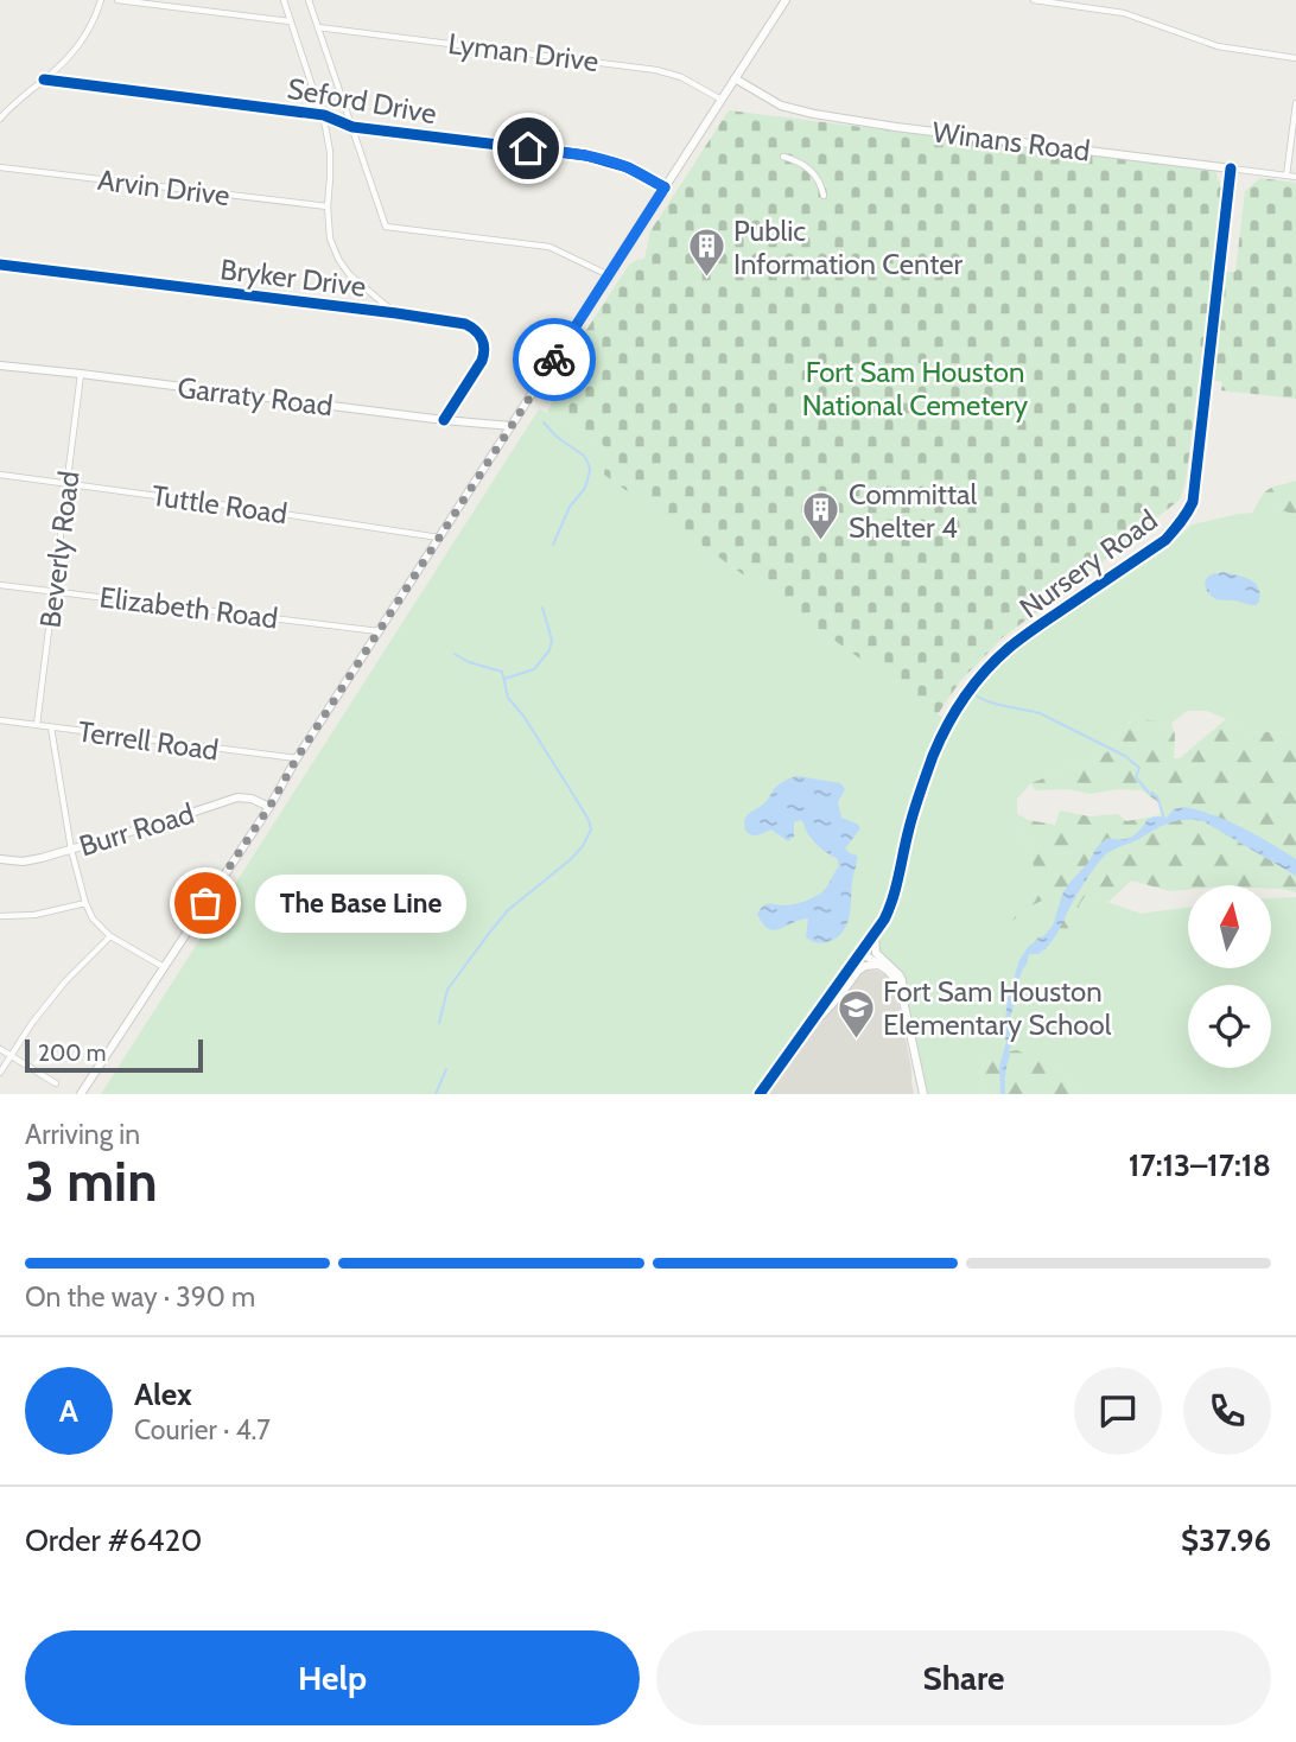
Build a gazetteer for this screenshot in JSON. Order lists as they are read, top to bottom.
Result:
{
  "streets": {
    "street": [
      "Lyman Drive",
      "Seford Drive",
      "Winans Road",
      "Arvin Drive",
      "Bryker Drive",
      "Garraty Road",
      "Tuttle Road",
      "Beverly Road",
      "Nursery Road",
      "Elizabeth Road",
      "Terrell Road",
      "Burr Road"
    ]
  },
  "crossings": [
    ["Winans Road", "Nursery Road"],
    ["Bryker Drive", "Garraty Road"],
    ["Garraty Road", "Beverly Road"],
    ["Tuttle Road", "Beverly Road"],
    ["Beverly Road", "Elizabeth Road"],
    ["Beverly Road", "Terrell Road"]
  ],
  "parks": ["Fort Sam Houston National Cemetery"],
  "places": {
    "building": ["Public Information Center", "Committal Shelter 4"],
    "other": ["The Base Line"],
    "school or university": ["Fort Sam Houston Elementary School"]
  },
  "scale_bar": "200 m",
  "north": "top",
  "page": {
    "bubble": "The Base Line",
    "scale": "200 m",
    "heading": ["3 min", "Arriving in", "17:13–17:18"],
    "panel": [
      "Alex",
      "Courier · 4.7",
      "Order #6420",
      "$37.96"
    ],
    "bar": "On the way · 390 m",
    "round": "A",
    "buttons": ["Help", "Share"]
  }
}
